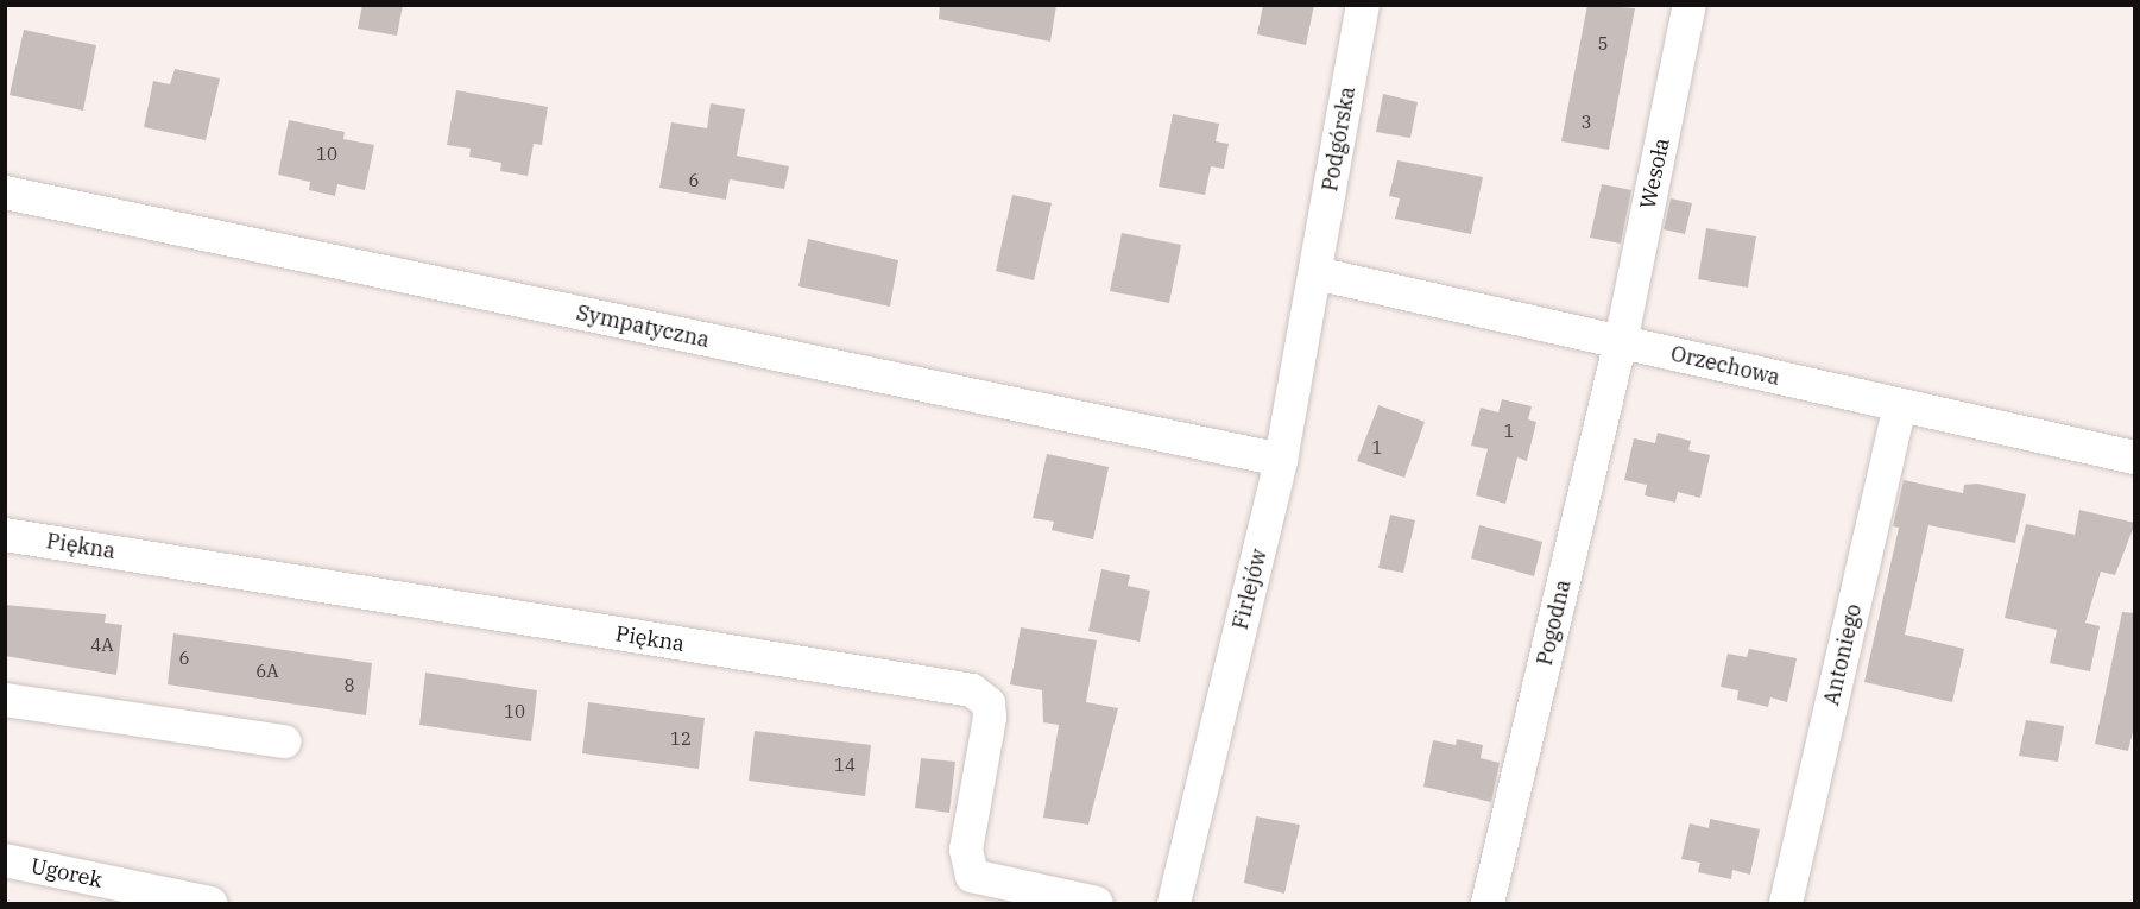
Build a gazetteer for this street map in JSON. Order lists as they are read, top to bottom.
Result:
{
  "streets": {
    "street": [
      "Podgórska",
      "Wesoła",
      "Sympatyczna",
      "Orzechowa",
      "Piękna",
      "Firlejów",
      "Pogodna",
      "Antoniego",
      "Ugorek"
    ]
  },
  "crossings": [
    ["Podgórska", "Orzechowa"],
    ["Podgórska", "Firlejów"],
    ["Wesoła", "Orzechowa"],
    ["Wesoła", "Pogodna"],
    ["Sympatyczna", "Firlejów"],
    ["Orzechowa", "Firlejów"],
    ["Orzechowa", "Pogodna"],
    ["Orzechowa", "Antoniego"]
  ],
  "house_numbers": [
    "5",
    "3",
    "10",
    "6",
    "1",
    "1",
    "4A",
    "6",
    "6A",
    "8",
    "10",
    "12",
    "14"
  ]
}
